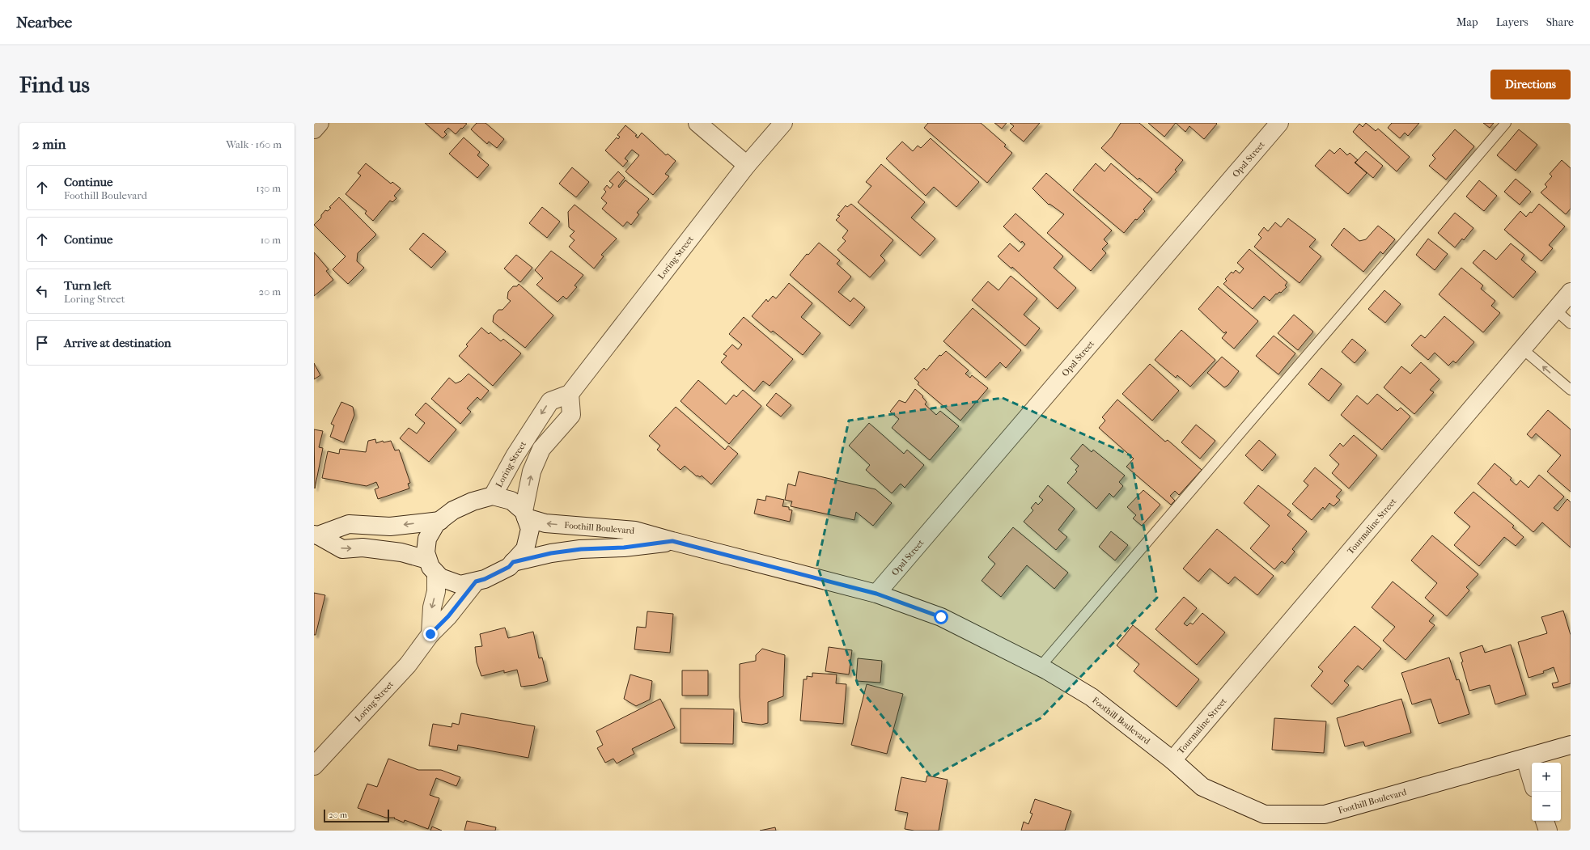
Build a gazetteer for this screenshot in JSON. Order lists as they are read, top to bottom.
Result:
{
  "streets": {
    "street": [
      "Opal Street",
      "Loring Street",
      "Tourmaline Street",
      "Foothill Boulevard"
    ]
  },
  "crossings": [
    ["Opal Street", "Foothill Boulevard"],
    ["Loring Street", "Foothill Boulevard"],
    ["Tourmaline Street", "Foothill Boulevard"]
  ],
  "scale_bar": "20 m",
  "page": {
    "header": "Nearbee",
    "nav": ["Map", "Layers", "Share"],
    "buttons": "Directions",
    "title": "Find us",
    "heading": ["2 min", "Walk · 160 m"],
    "list": [
      ["Continue", "Foothill Boulevard", "130 m"],
      ["Continue", "10 m"],
      ["Turn left", "Loring Street", "20 m"],
      "Arrive at destination"
    ],
    "map_buttons": ["+", "−"],
    "scale": "20 m"
  }
}
